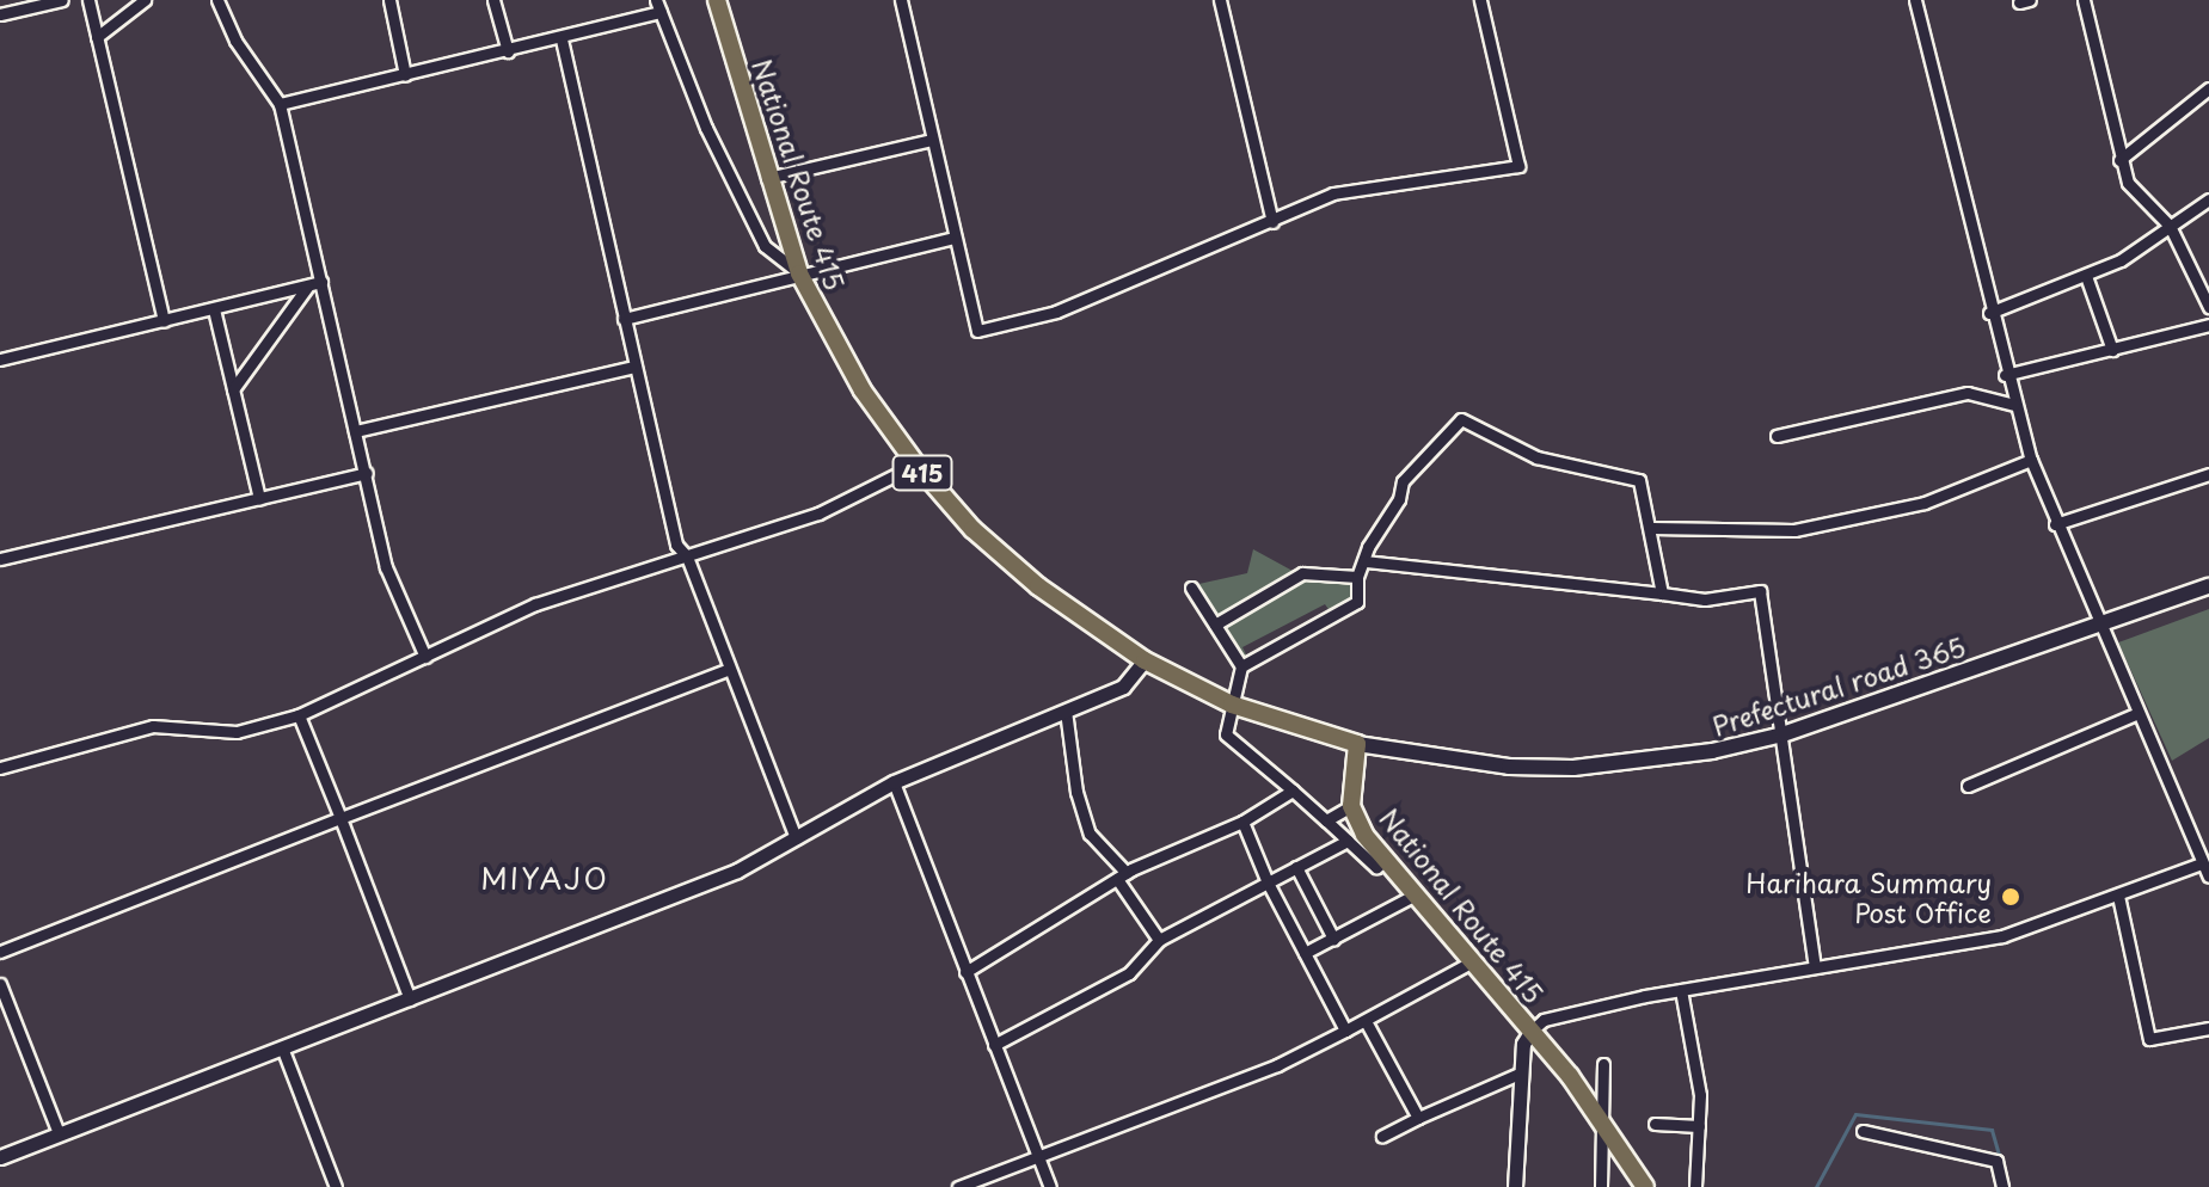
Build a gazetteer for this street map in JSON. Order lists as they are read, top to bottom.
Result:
{
  "streets": {
    "highway": ["National Route 415", "415"],
    "main road": ["Prefectural road 365"]
  },
  "crossings": [
    ["National Route 415", "Prefectural road 365"]
  ],
  "districts": ["MIYAJO"],
  "places": ["Harihara Summary Post Office"]
}
